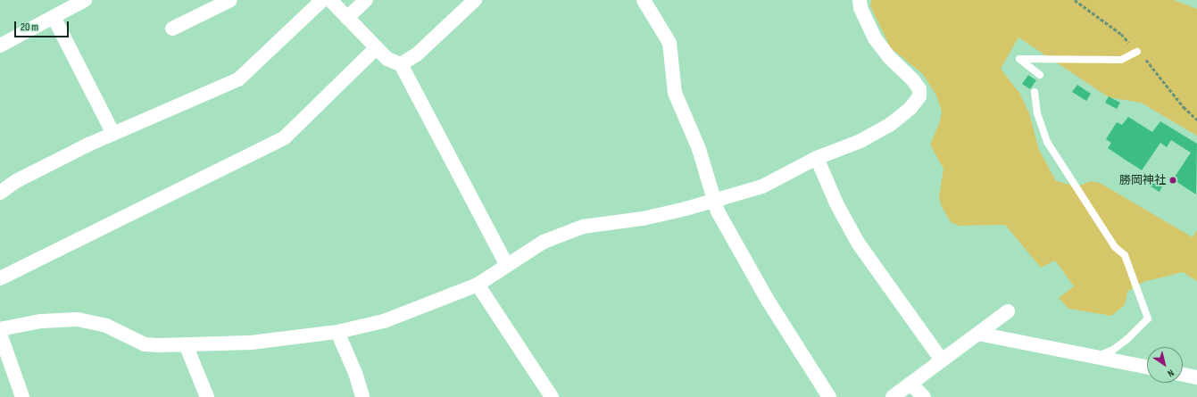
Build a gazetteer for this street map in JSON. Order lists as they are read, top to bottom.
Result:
{
  "places": ["勝岡神社"],
  "scale_bar": "20 m",
  "north": "bottom right"
}
